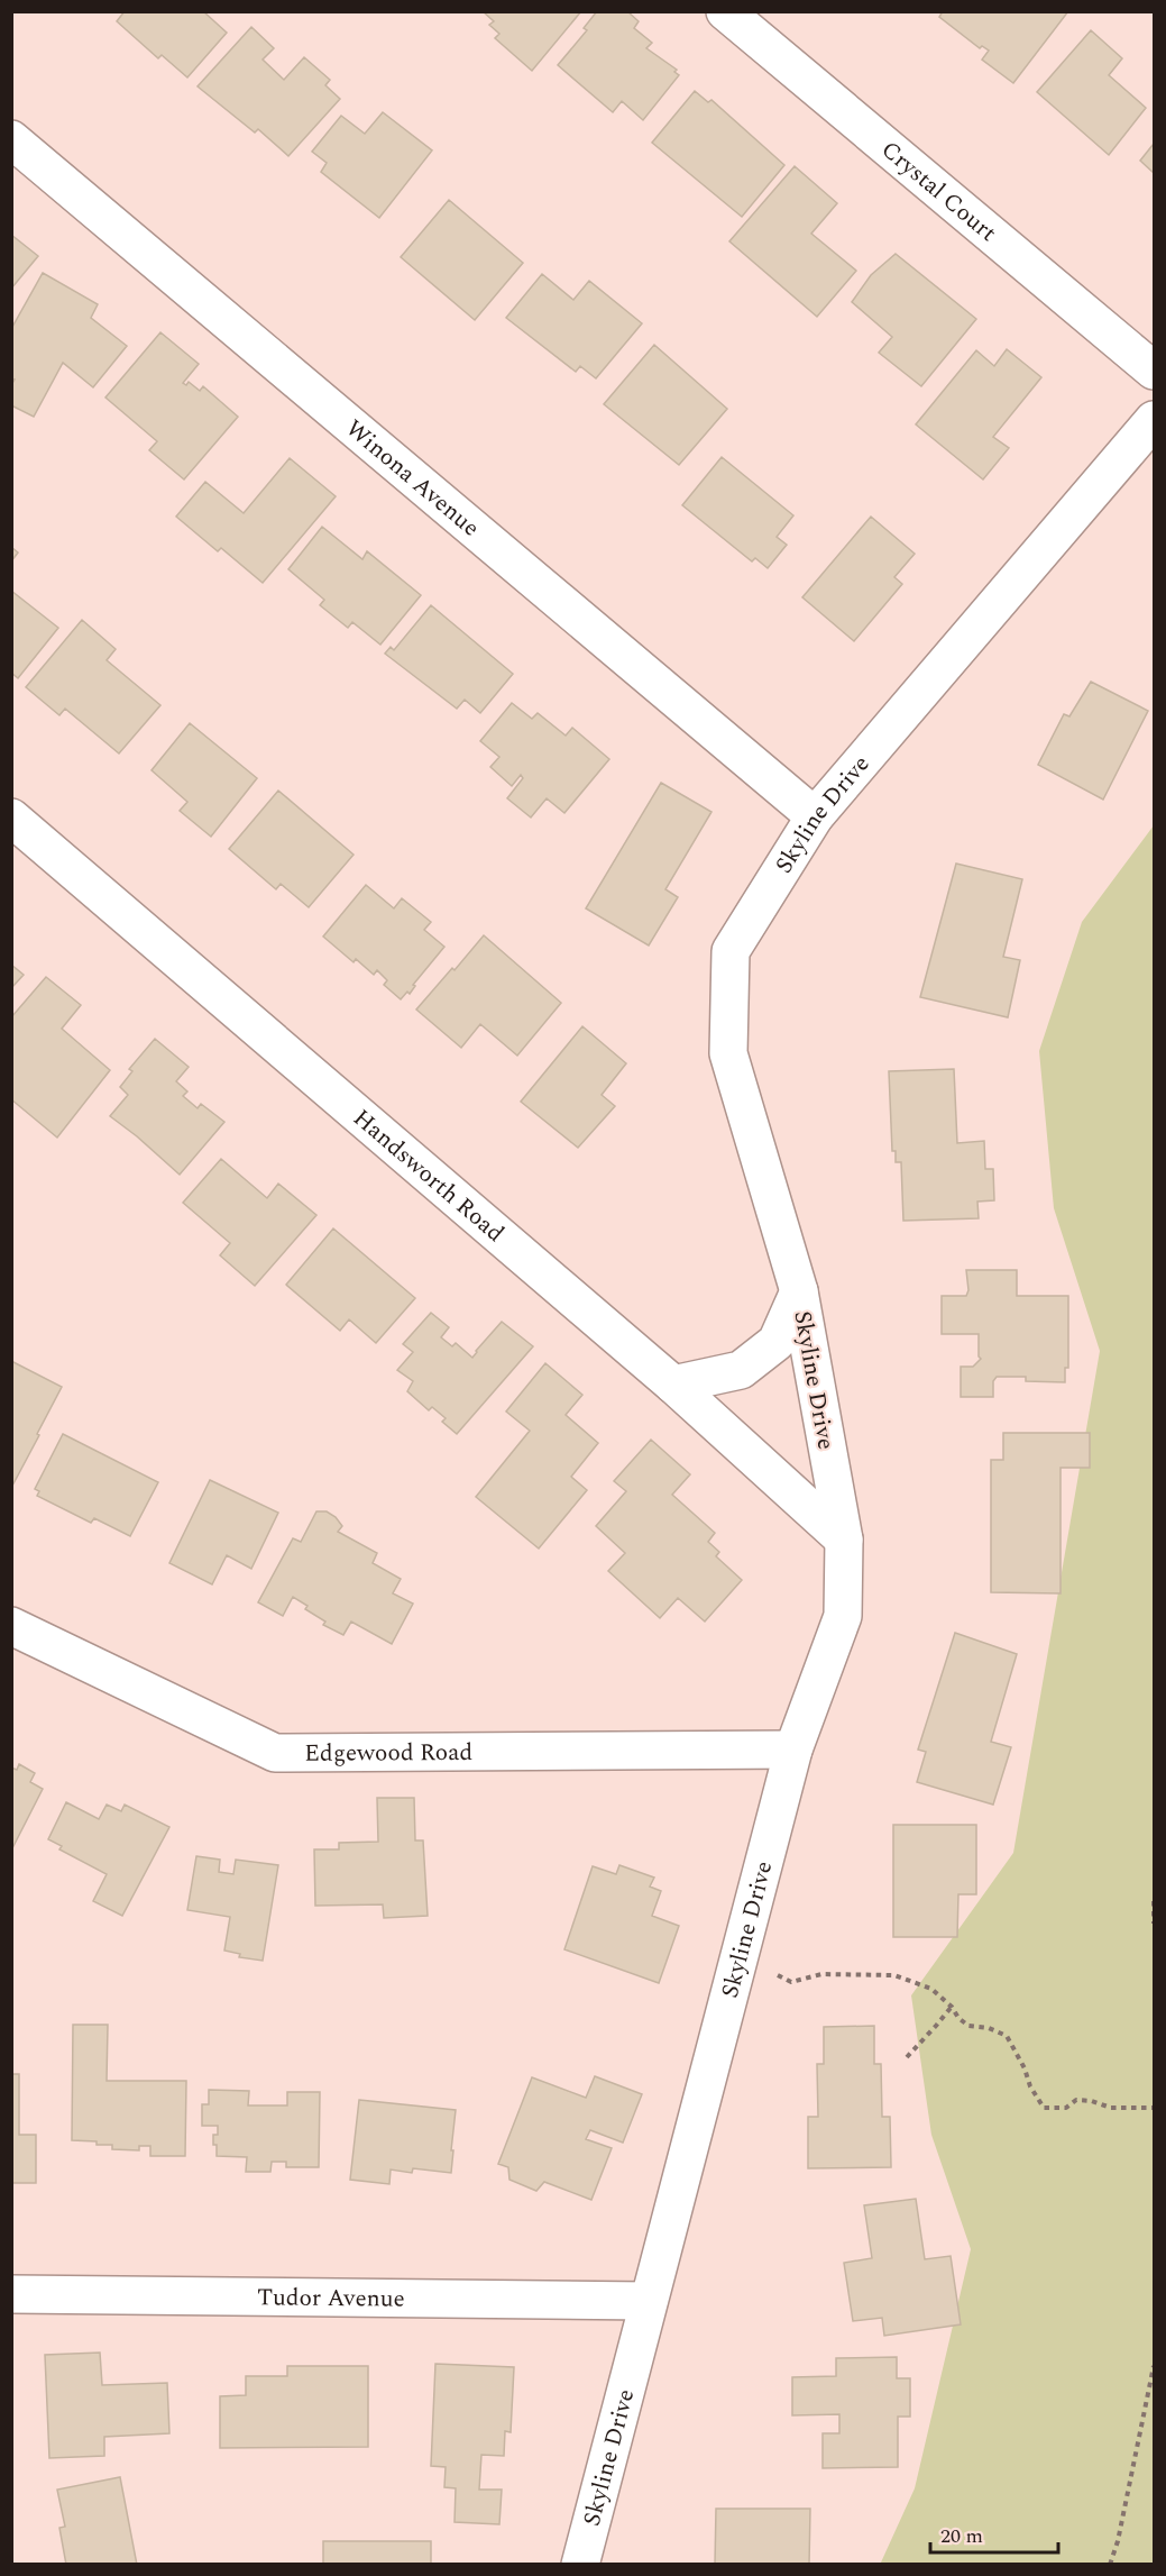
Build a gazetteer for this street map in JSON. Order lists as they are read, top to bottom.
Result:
{
  "streets": {
    "street": [
      "Crystal Court",
      "Winona Avenue",
      "Skyline Drive",
      "Handsworth Road",
      "Edgewood Road",
      "Tudor Avenue"
    ]
  },
  "crossings": [
    ["Winona Avenue", "Skyline Drive"],
    ["Skyline Drive", "Handsworth Road"],
    ["Skyline Drive", "Edgewood Road"],
    ["Skyline Drive", "Tudor Avenue"]
  ],
  "scale_bar": "20 m"
}
